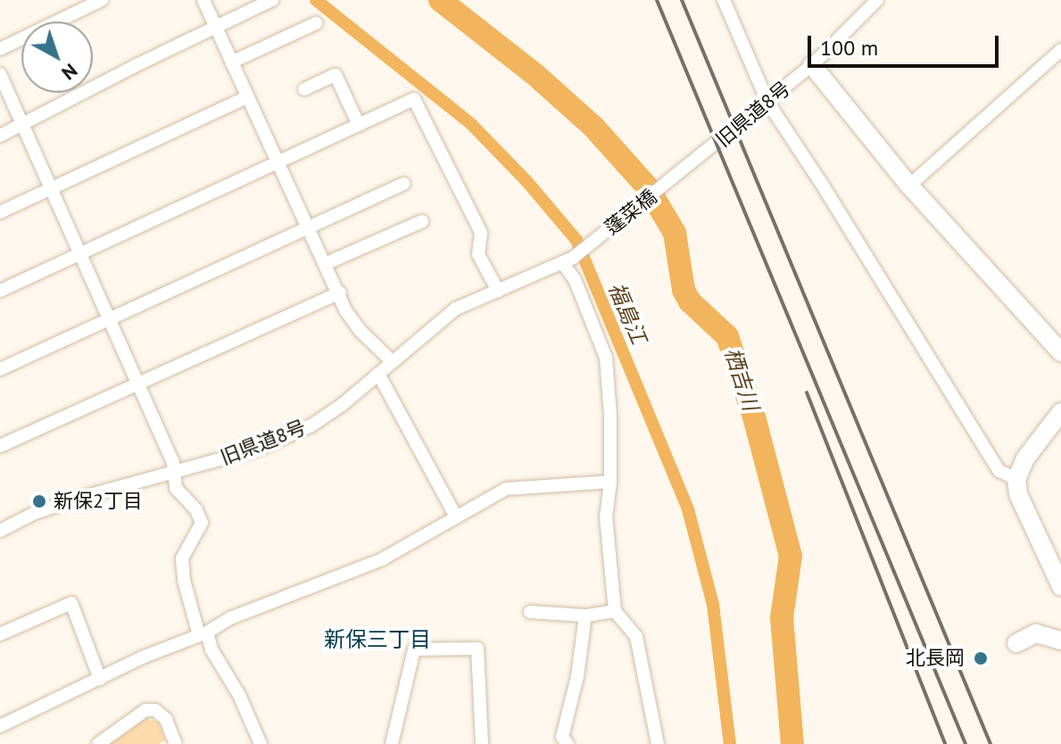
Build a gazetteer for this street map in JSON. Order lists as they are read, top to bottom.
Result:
{
  "streets": {
    "street": ["旧県道8号", "蓬菜橋"]
  },
  "crossings": [
    ["旧県道8号", "蓬菜橋"]
  ],
  "districts": ["新保三丁目"],
  "water": ["福島江", "栖吉川"],
  "places": ["新保2丁目", "北長岡"],
  "scale_bar": "100 m",
  "north": "bottom right"
}
